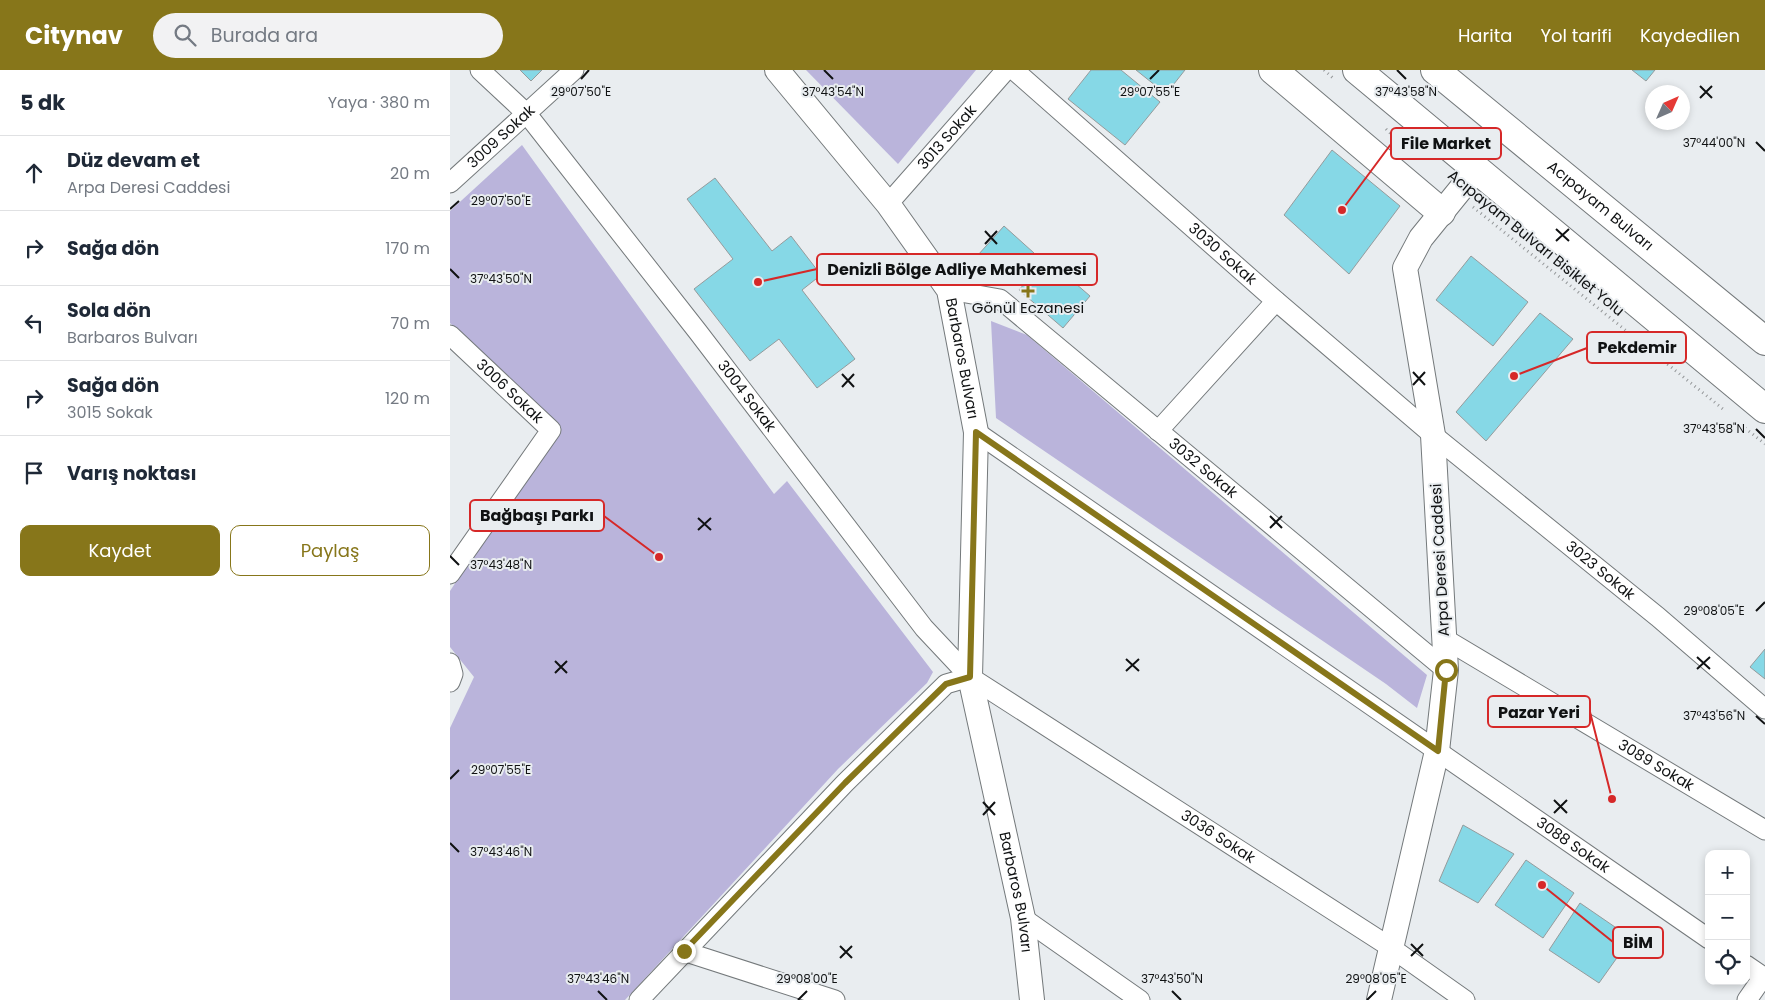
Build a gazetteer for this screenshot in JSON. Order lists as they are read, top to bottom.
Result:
{
  "streets": {
    "main road": ["Acıpayam Bulvarı"],
    "street": [
      "3009 Sokak",
      "3013 Sokak",
      "3030 Sokak",
      "Barbaros Bulvarı",
      "3006 Sokak",
      "3004 Sokak",
      "3032 Sokak",
      "Arpa Deresi Caddesi",
      "3023 Sokak",
      "3089 Sokak",
      "3036 Sokak",
      "3088 Sokak"
    ],
    "path": ["Acıpayam Bulvarı Bisiklet Yolu"]
  },
  "crossings": [
    ["3009 Sokak", "3004 Sokak"],
    ["3013 Sokak", "Barbaros Bulvarı"],
    ["Acıpayam Bulvarı Bisiklet Yolu", "Arpa Deresi Caddesi"],
    ["3030 Sokak", "Arpa Deresi Caddesi"],
    ["3030 Sokak", "3023 Sokak"],
    ["Barbaros Bulvarı", "3004 Sokak"],
    ["Barbaros Bulvarı", "3032 Sokak"],
    ["Barbaros Bulvarı", "3036 Sokak"],
    ["Barbaros Bulvarı", "3088 Sokak"],
    ["3004 Sokak", "3036 Sokak"],
    ["3032 Sokak", "Arpa Deresi Caddesi"],
    ["Arpa Deresi Caddesi", "3023 Sokak"],
    ["Arpa Deresi Caddesi", "3089 Sokak"],
    ["Arpa Deresi Caddesi", "3036 Sokak"],
    ["Arpa Deresi Caddesi", "3088 Sokak"]
  ],
  "places": {
    "other": [
      "File Market",
      "Denizli Bölge Adliye Mahkemesi",
      "Pekdemir",
      "Bağbaşı Parkı",
      "Pazar Yeri",
      "BİM"
    ],
    "health": ["Gönül Eczanesi"]
  },
  "north": "top right",
  "page": {
    "header": "Citynav",
    "search": "Burada ara",
    "nav": ["Harita", "Yol tarifi", "Kaydedilen"],
    "heading": ["5 dk", "Yaya · 380 m"],
    "list": [
      ["Düz devam et", "Arpa Deresi Caddesi", "20 m"],
      ["Sağa dön", "170 m"],
      ["Sola dön", "Barbaros Bulvarı", "70 m"],
      ["Sağa dön", "3015 Sokak", "120 m"],
      "Varış noktası"
    ],
    "buttons": ["Kaydet", "Paylaş"],
    "map_buttons": ["+", "−"]
  },
  "coordinates": [
    "29°07'50\"E",
    "37°43'54\"N",
    "29°07'55\"E",
    "37°43'58\"N",
    "37°44'00\"N",
    "37°43'50\"N",
    "37°43'48\"N",
    "29°08'05\"E",
    "37°43'56\"N",
    "37°43'46\"N",
    "29°08'00\"E"
  ]
}
